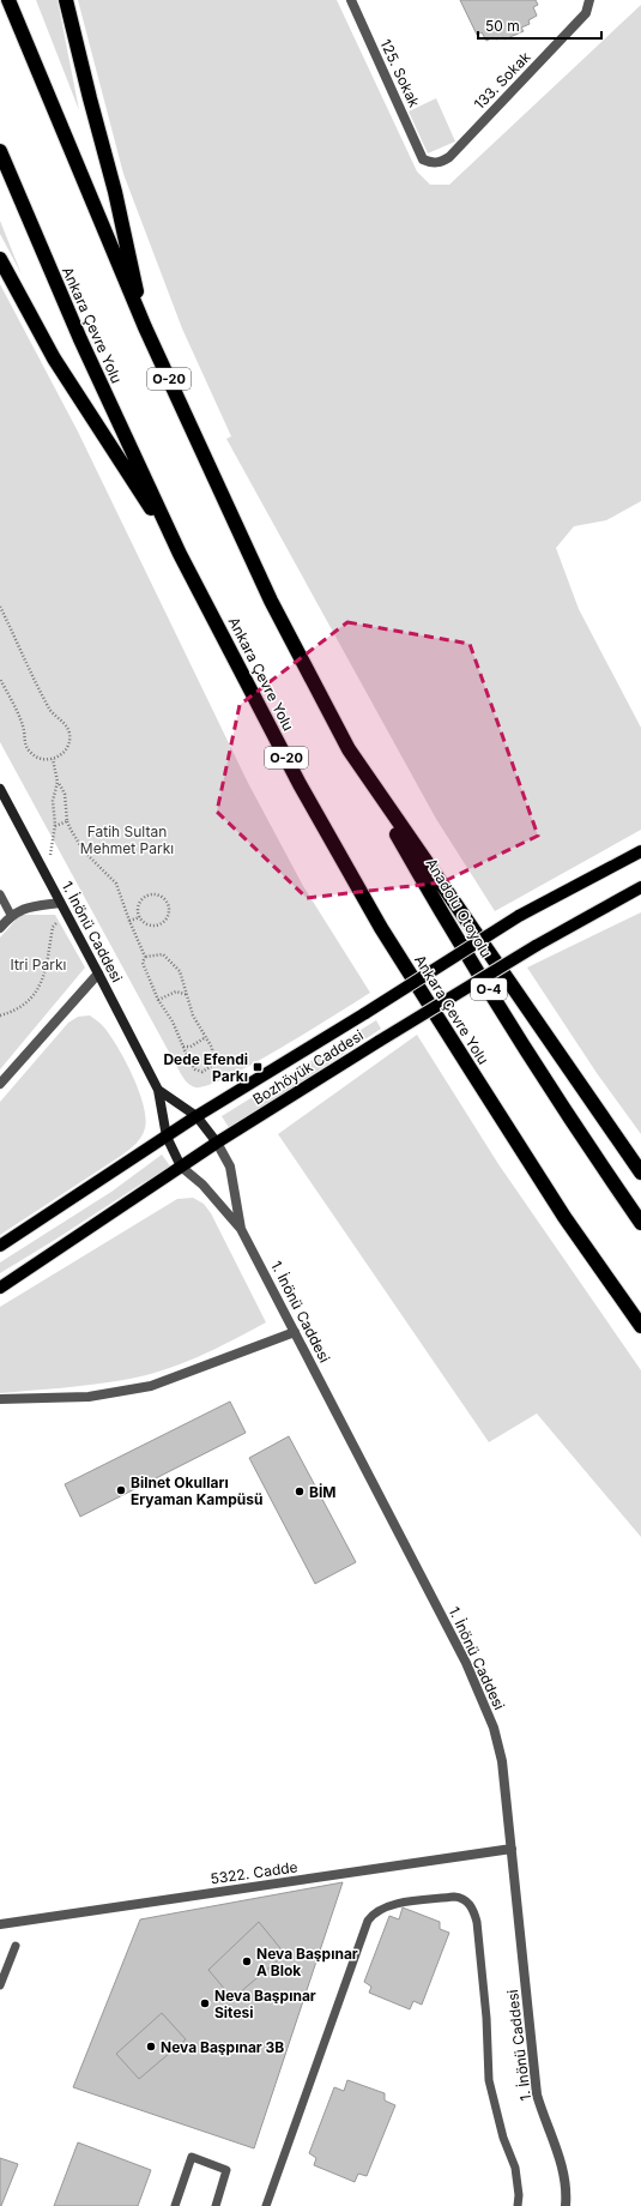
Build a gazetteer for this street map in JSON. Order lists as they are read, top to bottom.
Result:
{
  "streets": {
    "highway": [
      "Ankara Çevre Yolu",
      "O-20",
      "Anadolu Otoyolu",
      "O-4"
    ],
    "main road": ["Bozhöyük Caddesi"],
    "street": [
      "125. Sokak",
      "133. Sokak",
      "1. İnönü Caddesi",
      "5322. Cadde"
    ]
  },
  "crossings": [
    ["125. Sokak", "133. Sokak"],
    ["O-20", "Anadolu Otoyolu"],
    ["1. İnönü Caddesi", "Bozhöyük Caddesi"],
    ["1. İnönü Caddesi", "5322. Cadde"]
  ],
  "parks": ["Fatih Sultan Mehmet Parkı", "Itri Parkı"],
  "places": {
    "transit": ["Dede Efendi Parkı"],
    "other": [
      "Bilnet Okulları Eryaman Kampüsü",
      "BİM",
      "Neva Başpınar A Blok",
      "Neva Başpınar Sitesi",
      "Neva Başpınar 3B"
    ]
  },
  "scale_bar": "50 m"
}
